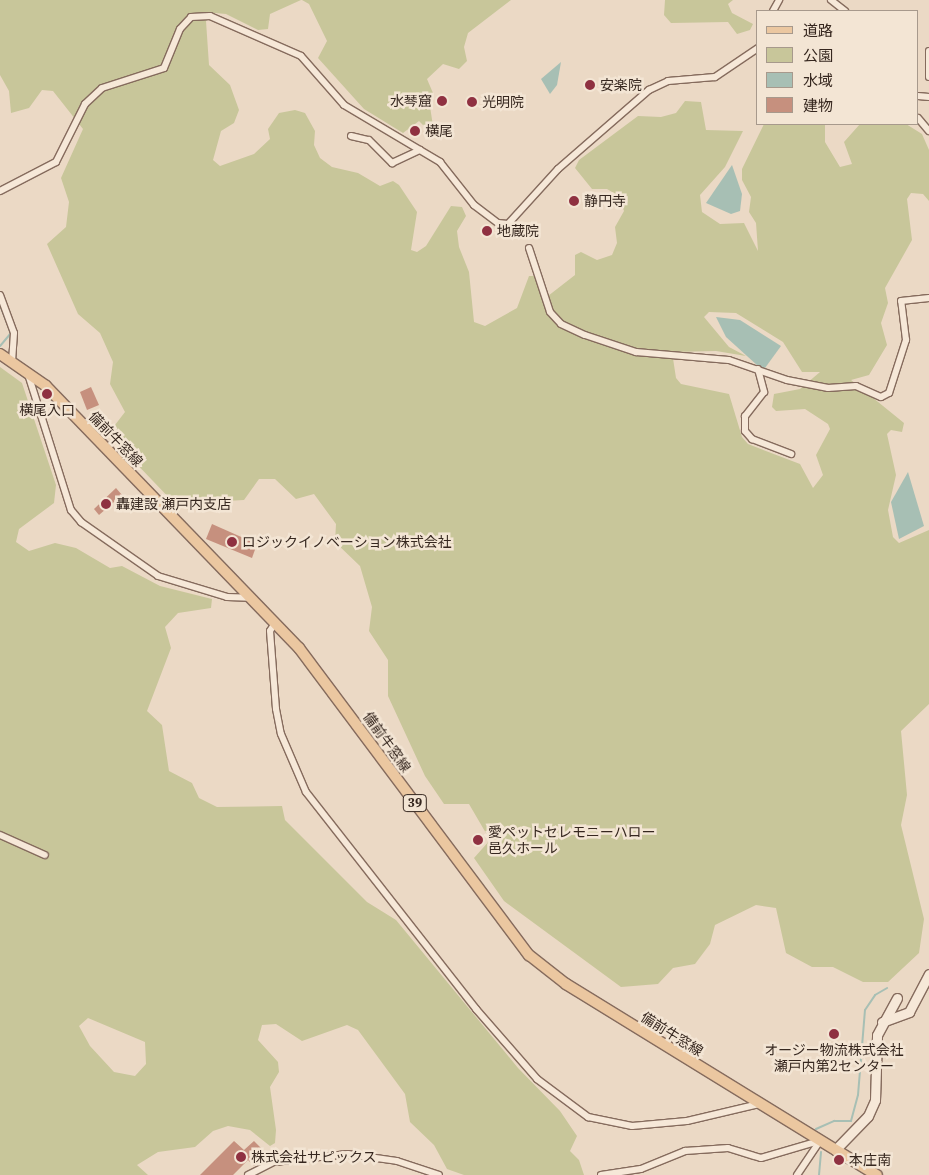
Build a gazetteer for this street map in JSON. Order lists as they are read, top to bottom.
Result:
{
  "streets": {
    "main road": ["備前牛窓線", "39"]
  },
  "places": [
    "安楽院",
    "水琴窟",
    "光明院",
    "横尾",
    "静円寺",
    "地蔵院",
    "横尾入口",
    "轟建設 瀬戸内支店",
    "ロジックイノベーション株式会社",
    "愛ペットセレモニーハロー 邑久ホール",
    "オージー物流株式会社 瀬戸内第2センター",
    "株式会社サピックス",
    "本庄南"
  ],
  "legend": [
    "道路",
    "公園",
    "水域",
    "建物"
  ]
}
